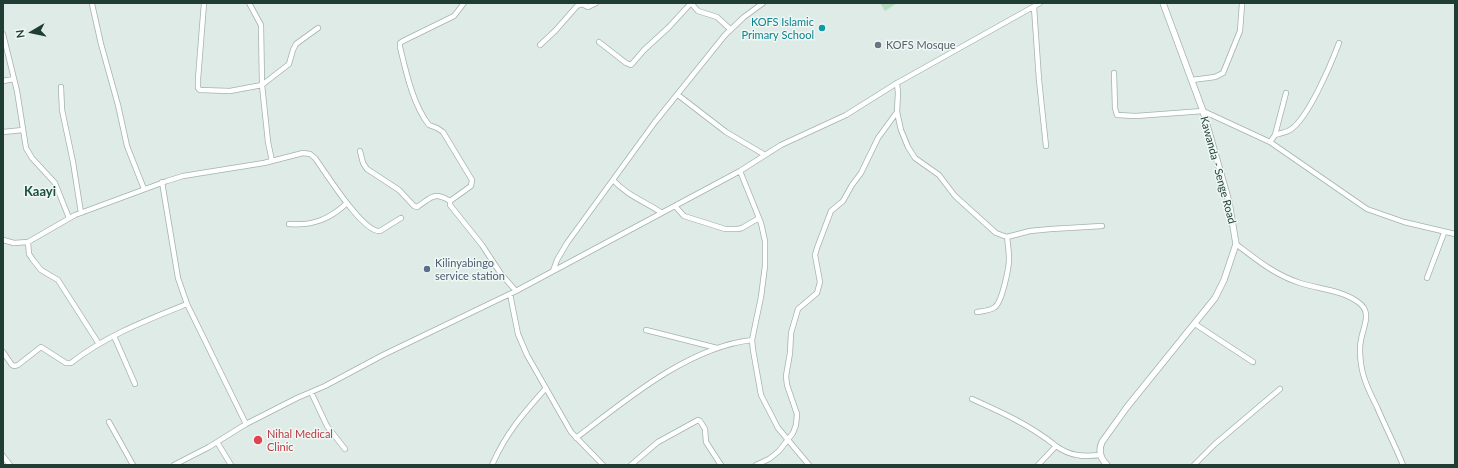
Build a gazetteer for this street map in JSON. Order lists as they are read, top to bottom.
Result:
{
  "streets": {
    "street": ["Kawanda - Senge Road"]
  },
  "districts": ["Kaayi"],
  "places": [
    "KOFS Islamic Primary School",
    "KOFS Mosque",
    "Kilinyabingo service station",
    "Nihal Medical Clinic"
  ],
  "north": "left"
}
